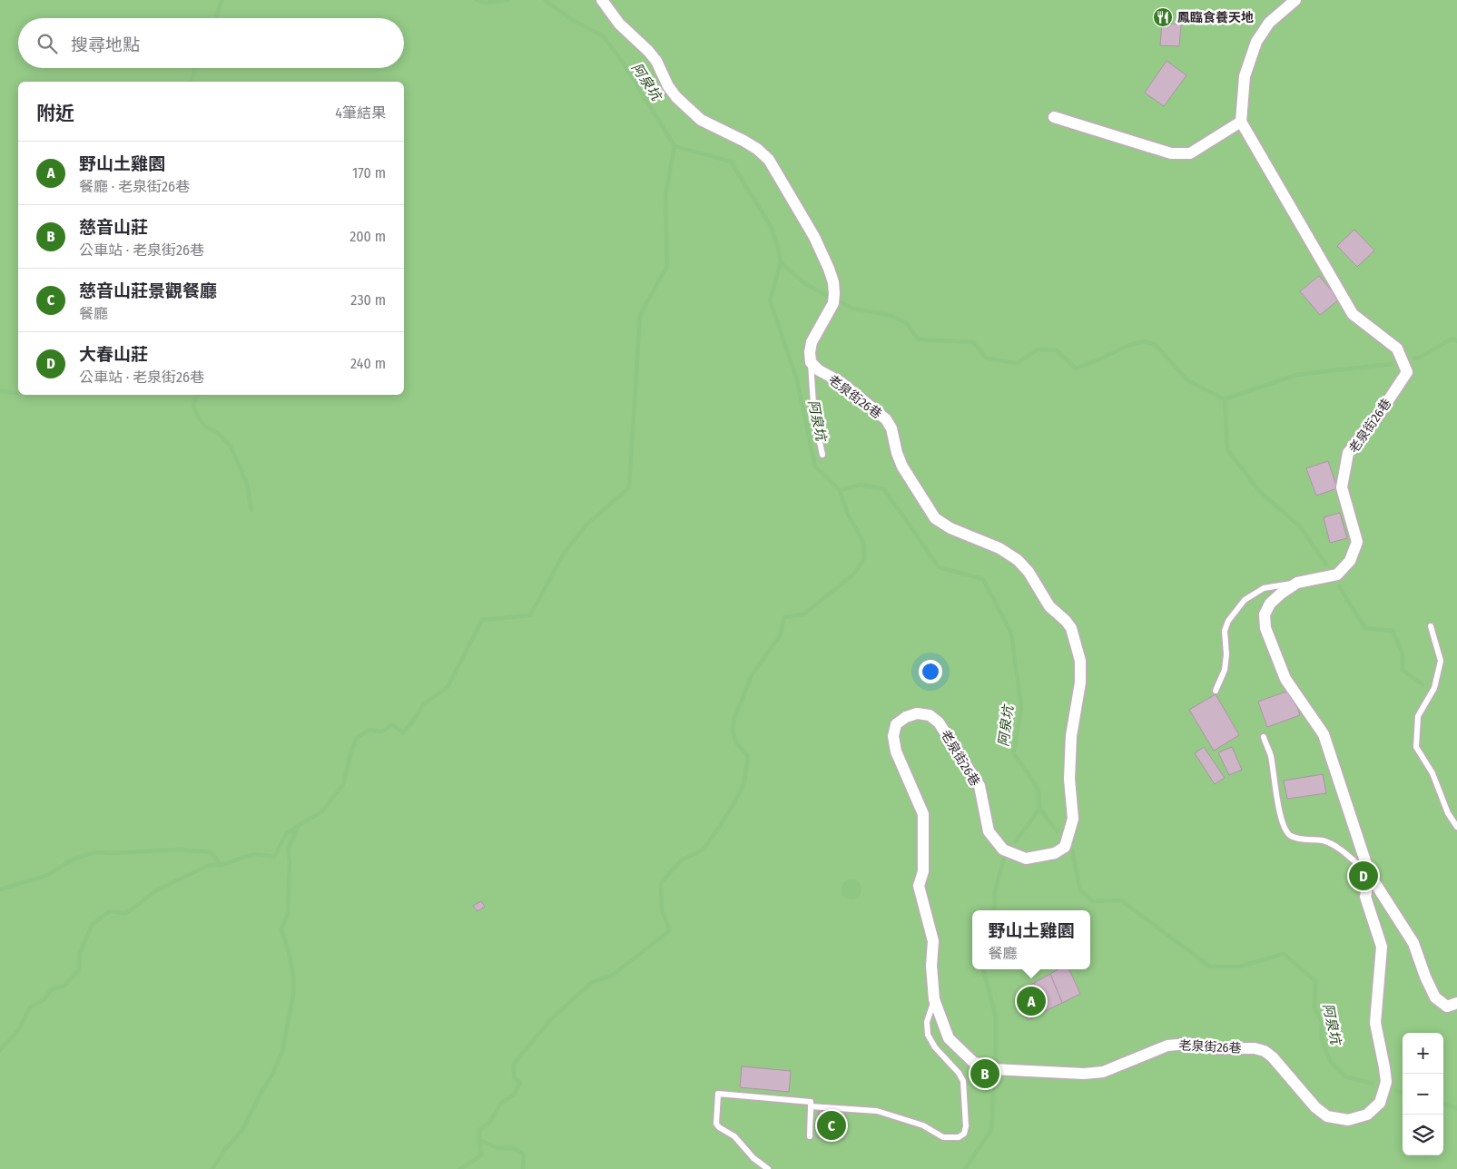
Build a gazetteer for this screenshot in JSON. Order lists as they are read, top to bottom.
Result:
{
  "streets": {
    "street": ["老泉街26巷"]
  },
  "water": ["阿泉坑"],
  "places": {
    "restaurant": ["鳳臨食養天地"]
  },
  "page": {
    "search": "搜尋地點",
    "heading": ["附近", "4筆結果"],
    "list": [
      {
        "mark": "A",
        "name": "野山土雞園",
        "note": "餐廳 · 老泉街26巷",
        "value": "170 m"
      },
      {
        "mark": "B",
        "name": "慈音山莊",
        "note": "公車站 · 老泉街26巷",
        "value": "200 m"
      },
      {
        "mark": "C",
        "name": "慈音山莊景觀餐廳",
        "note": "餐廳",
        "value": "230 m"
      },
      {
        "mark": "D",
        "name": "大春山莊",
        "note": "公車站 · 老泉街26巷",
        "value": "240 m"
      }
    ],
    "pins": [
      "D",
      "A",
      "B",
      "C"
    ],
    "popup": ["野山土雞園", "餐廳"],
    "map_buttons": ["+", "−"]
  }
}
